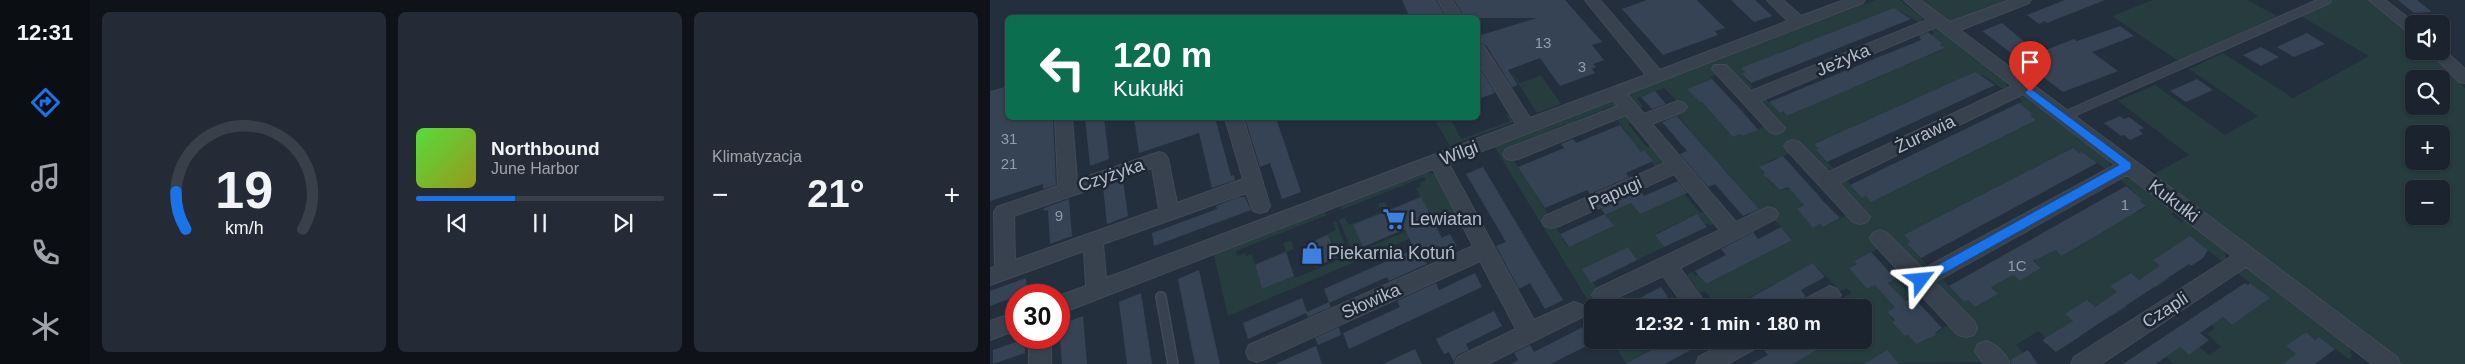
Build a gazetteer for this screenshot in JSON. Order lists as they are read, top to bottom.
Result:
{
  "streets": {
    "street": [
      "Jeżyka",
      "Żurawia",
      "Wilgi",
      "Czyżyka",
      "Papugi",
      "Kukułki",
      "Słowika",
      "Czapli"
    ]
  },
  "crossings": [
    ["Jeżyka", "Kukułki"],
    ["Żurawia", "Kukułki"],
    ["Kukułki", "Czapli"]
  ],
  "places": {
    "supermarket": ["Lewiatan"],
    "shop": ["Piekarnia Kotuń"]
  },
  "house_numbers": [
    "13",
    "3",
    "31",
    "21",
    "1",
    "9",
    "1C"
  ],
  "page": {
    "tabs": "12:31",
    "tile": "Klimatyzacja",
    "map_buttons": ["+", "−"],
    "turn": ["120 m", "Kukułki"],
    "song": ["Northbound", "June Harbor"],
    "heat": ["−", "21°", "+"],
    "limit": "30",
    "trip": "12:32 · 1 min · 180 m",
    "gauge": ["19", "km/h"]
  }
}
